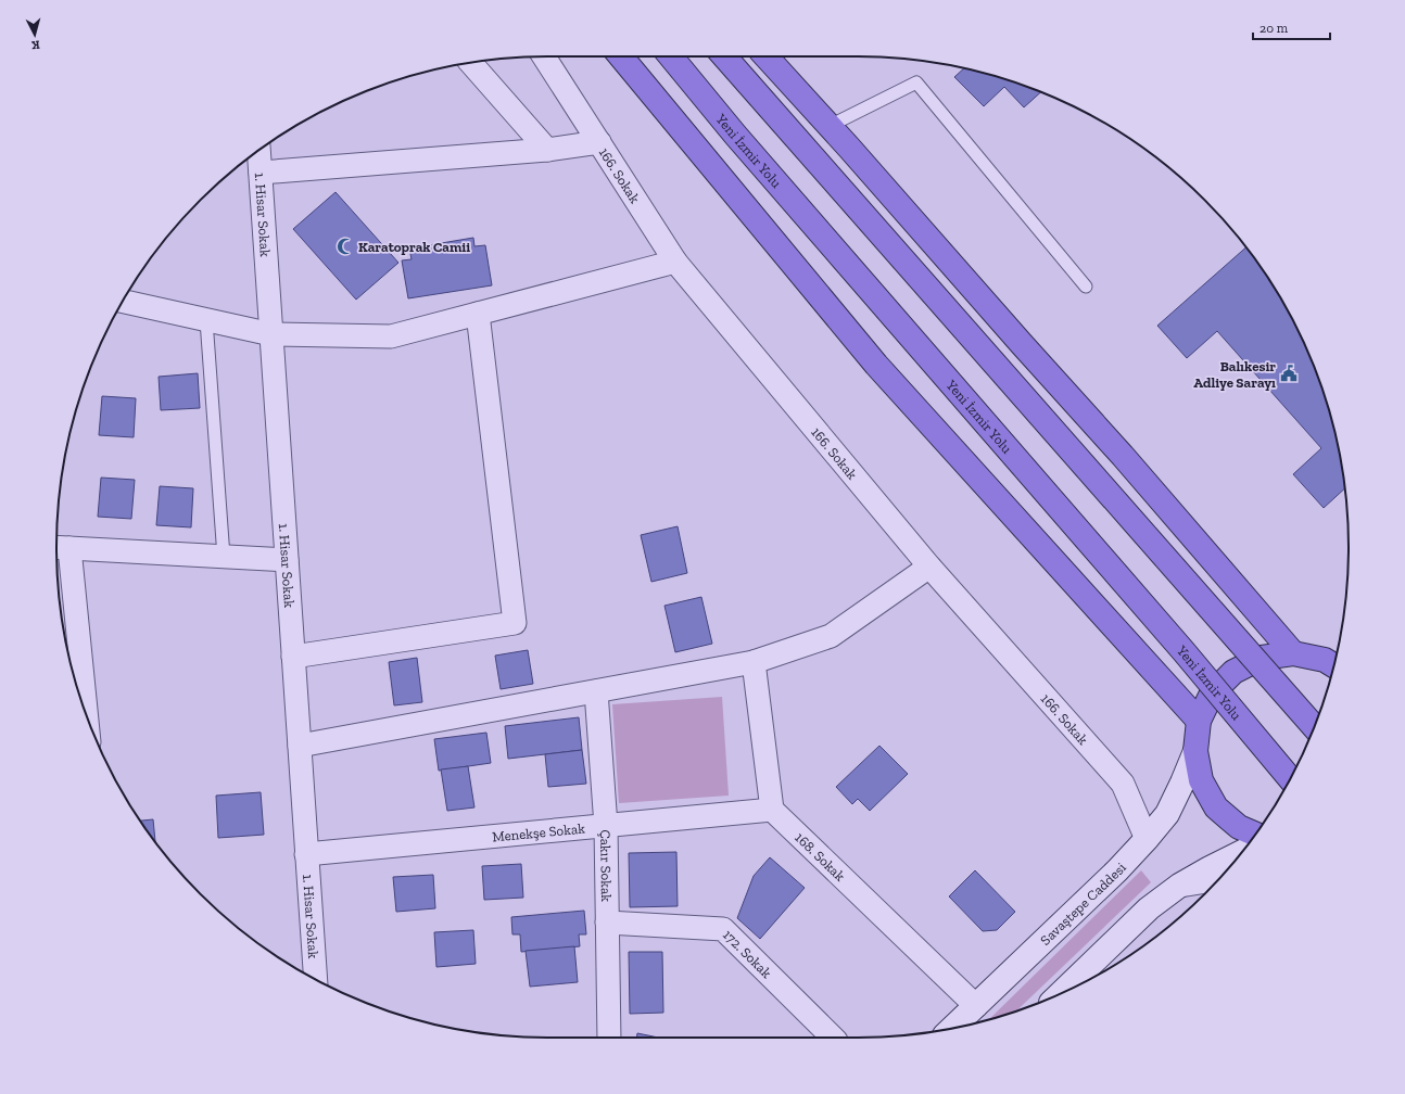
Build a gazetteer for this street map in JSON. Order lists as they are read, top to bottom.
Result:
{
  "streets": {
    "highway": ["Yeni İzmir Yolu"],
    "main road": ["Savaştepe Caddesi"],
    "street": [
      "166. Sokak",
      "1. Hisar Sokak",
      "Menekşe Sokak",
      "168. Sokak",
      "Çakır Sokak",
      "172. Sokak"
    ]
  },
  "crossings": [
    ["166. Sokak", "Savaştepe Caddesi"],
    ["1. Hisar Sokak", "Menekşe Sokak"],
    ["Menekşe Sokak", "168. Sokak"],
    ["Menekşe Sokak", "Çakır Sokak"],
    ["168. Sokak", "Savaştepe Caddesi"],
    ["Çakır Sokak", "172. Sokak"]
  ],
  "places": {
    "mosque": ["Karatoprak Camii"],
    "public building": ["Balıkesir Adliye Sarayı"]
  },
  "scale_bar": "20 m",
  "north": "bottom"
}
